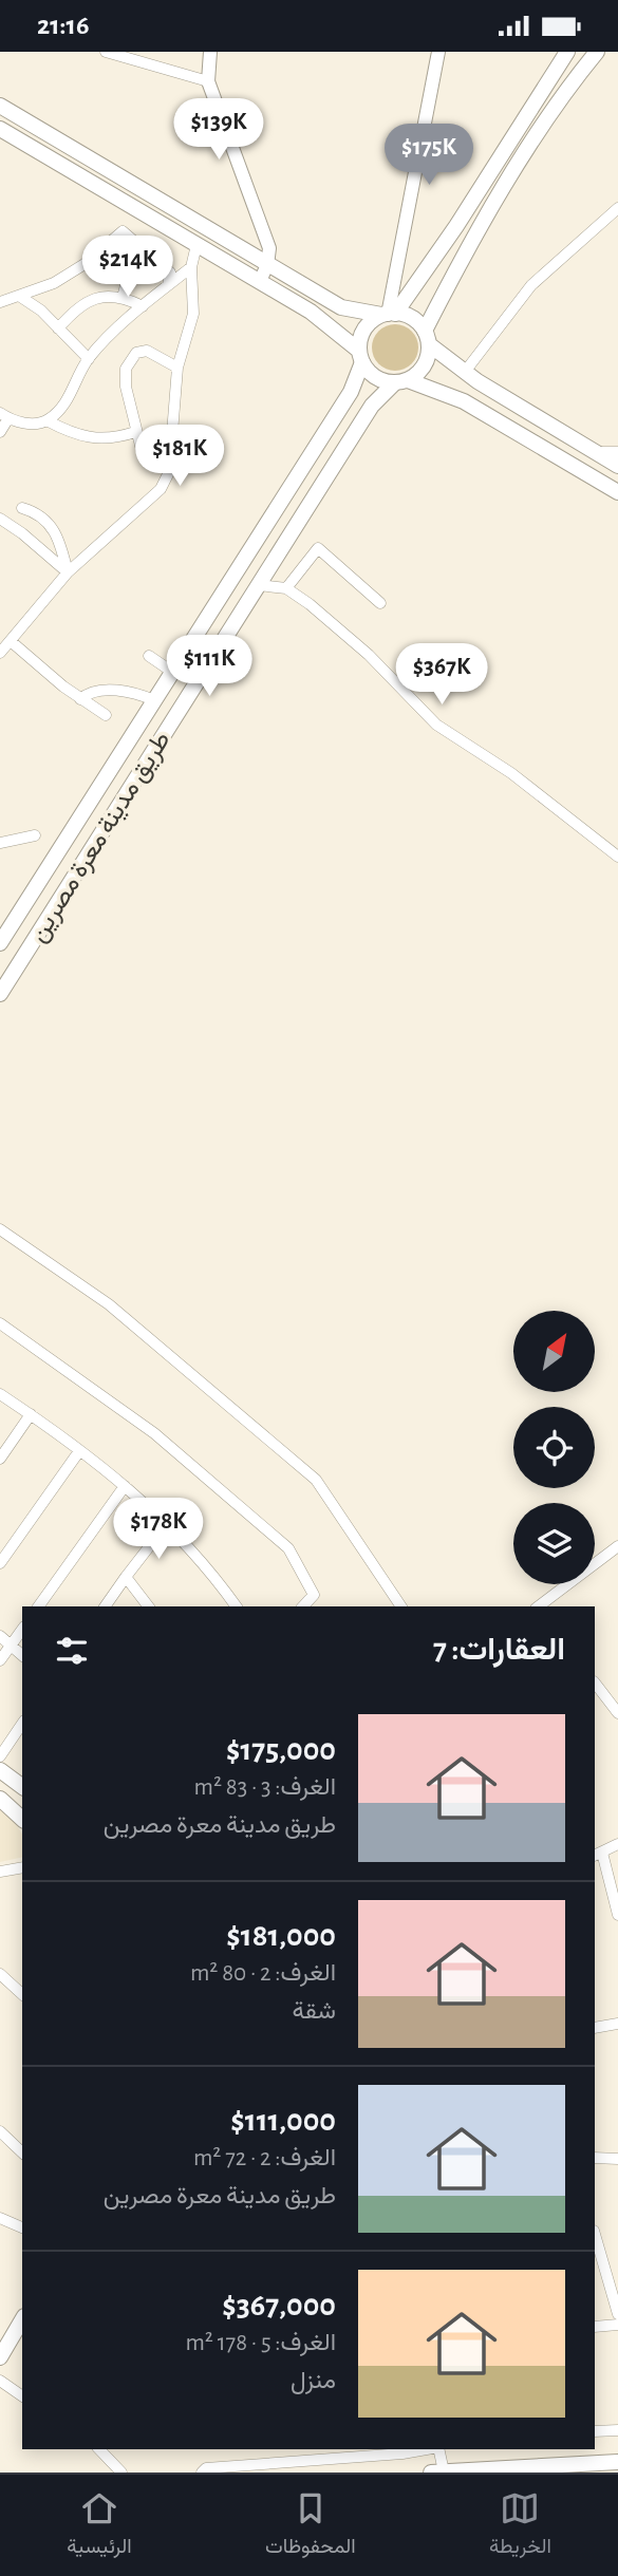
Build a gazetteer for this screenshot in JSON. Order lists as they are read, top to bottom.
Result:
{
  "streets": {
    "main road": ["طريق مدينة معرة مصرين"]
  },
  "north": "top right",
  "page": {
    "status": "21:16",
    "price": [
      "$139K",
      "$175K",
      "$214K",
      "$181K",
      "$111K",
      "$367K",
      "$178K"
    ],
    "heading": "العقارات: 7",
    "list": [
      {
        "name": "$175,000",
        "note": "الغرف: 3 · 83 m² · طريق مدينة معرة مصرين"
      },
      {
        "name": "$181,000",
        "note": "الغرف: 2 · 80 m² · شقة"
      },
      {
        "name": "$111,000",
        "note": "الغرف: 2 · 72 m² · طريق مدينة معرة مصرين"
      },
      {
        "name": "$367,000",
        "note": "الغرف: 5 · 178 m² · منزل"
      }
    ],
    "tabs": ["الخريطة", "المحفوظات", "الرئيسية"]
  }
}
